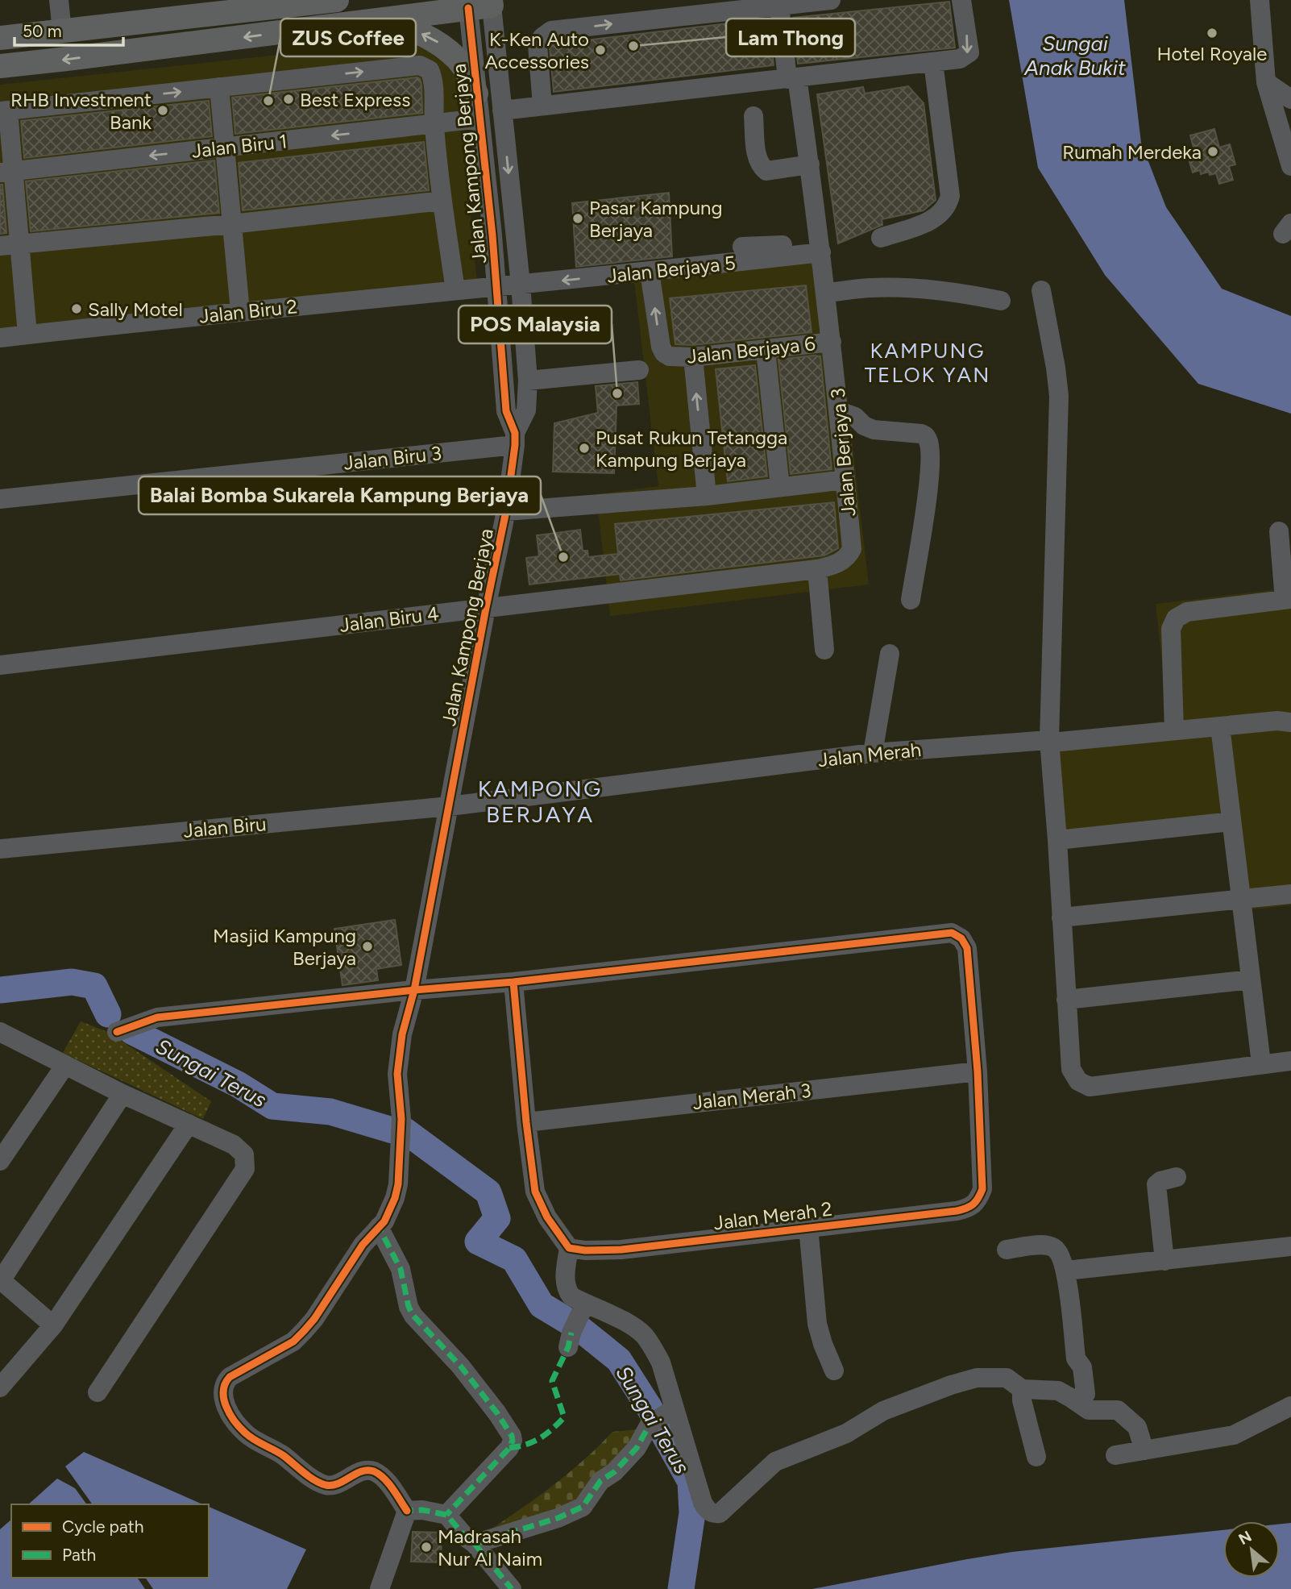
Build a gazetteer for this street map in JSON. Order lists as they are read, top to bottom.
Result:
{
  "streets": {
    "street": [
      "Jalan Biru 1",
      "Jalan Kampong Berjaya",
      "Jalan Berjaya 5",
      "Jalan Biru 2",
      "Jalan Berjaya 6",
      "Jalan Berjaya 3",
      "Jalan Biru 3",
      "Jalan Biru 4",
      "Jalan Merah",
      "Jalan Biru",
      "Jalan Merah 3",
      "Jalan Merah 2"
    ]
  },
  "crossings": [
    ["Jalan Biru 1", "Jalan Kampong Berjaya"],
    ["Jalan Kampong Berjaya", "Jalan Berjaya 5"],
    ["Jalan Kampong Berjaya", "Jalan Biru 2"],
    ["Jalan Kampong Berjaya", "Jalan Biru 3"],
    ["Jalan Kampong Berjaya", "Jalan Biru 4"],
    ["Jalan Kampong Berjaya", "Jalan Merah"],
    ["Jalan Kampong Berjaya", "Jalan Biru"],
    ["Jalan Berjaya 5", "Jalan Biru 2"],
    ["Jalan Berjaya 5", "Jalan Berjaya 6"],
    ["Jalan Berjaya 5", "Jalan Berjaya 3"],
    ["Jalan Berjaya 6", "Jalan Berjaya 3"],
    ["Jalan Berjaya 3", "Jalan Biru 4"],
    ["Jalan Merah", "Jalan Biru"],
    ["Jalan Merah 3", "Jalan Merah 2"]
  ],
  "one_way": ["Jalan Berjaya 6"],
  "districts": ["KAMPUNG TELOK YAN", "KAMPONG BERJAYA"],
  "water": ["Sungai Anak Bukit", "Sungai Terus"],
  "places": [
    "Hotel Royale",
    "Lam Thong",
    "K-Ken Auto Accessories",
    "Best Express",
    "ZUS Coffee",
    "RHB Investment Bank",
    "Rumah Merdeka",
    "Pasar Kampung Berjaya",
    "Sally Motel",
    "POS Malaysia",
    "Pusat Rukun Tetangga Kampung Berjaya",
    "Balai Bomba Sukarela Kampung Berjaya",
    "Masjid Kampung Berjaya",
    "Madrasah Nur Al Naim"
  ],
  "legend": ["Cycle path", "Path"],
  "scale_bar": "50 m",
  "north": "top left"
}
